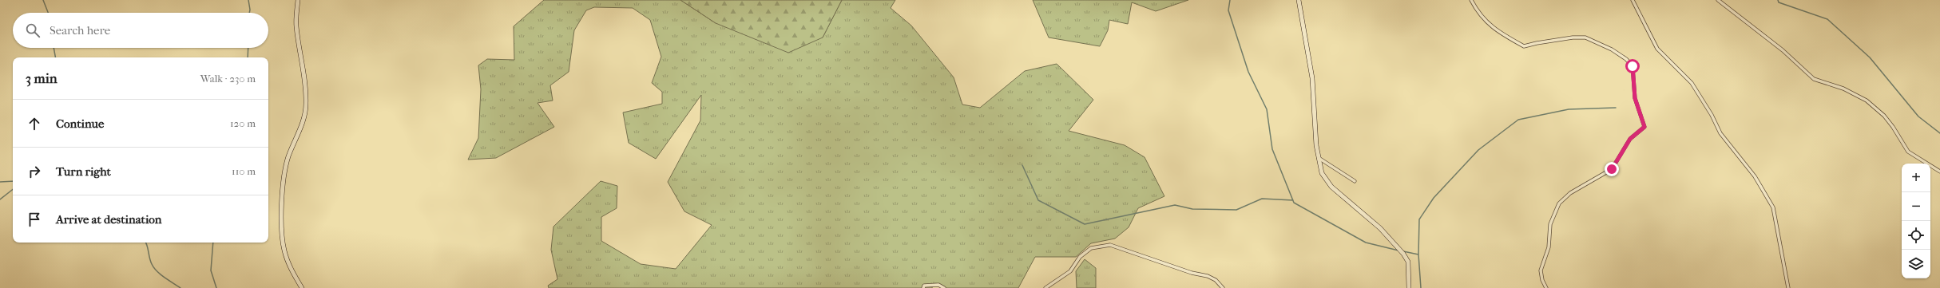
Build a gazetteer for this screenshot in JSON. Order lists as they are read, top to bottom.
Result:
{
  "page": {
    "search": "Search here",
    "heading": ["3 min", "Walk · 230 m"],
    "list": [
      ["Continue", "120 m"],
      ["Turn right", "110 m"],
      "Arrive at destination"
    ],
    "map_buttons": ["+", "−"]
  }
}
